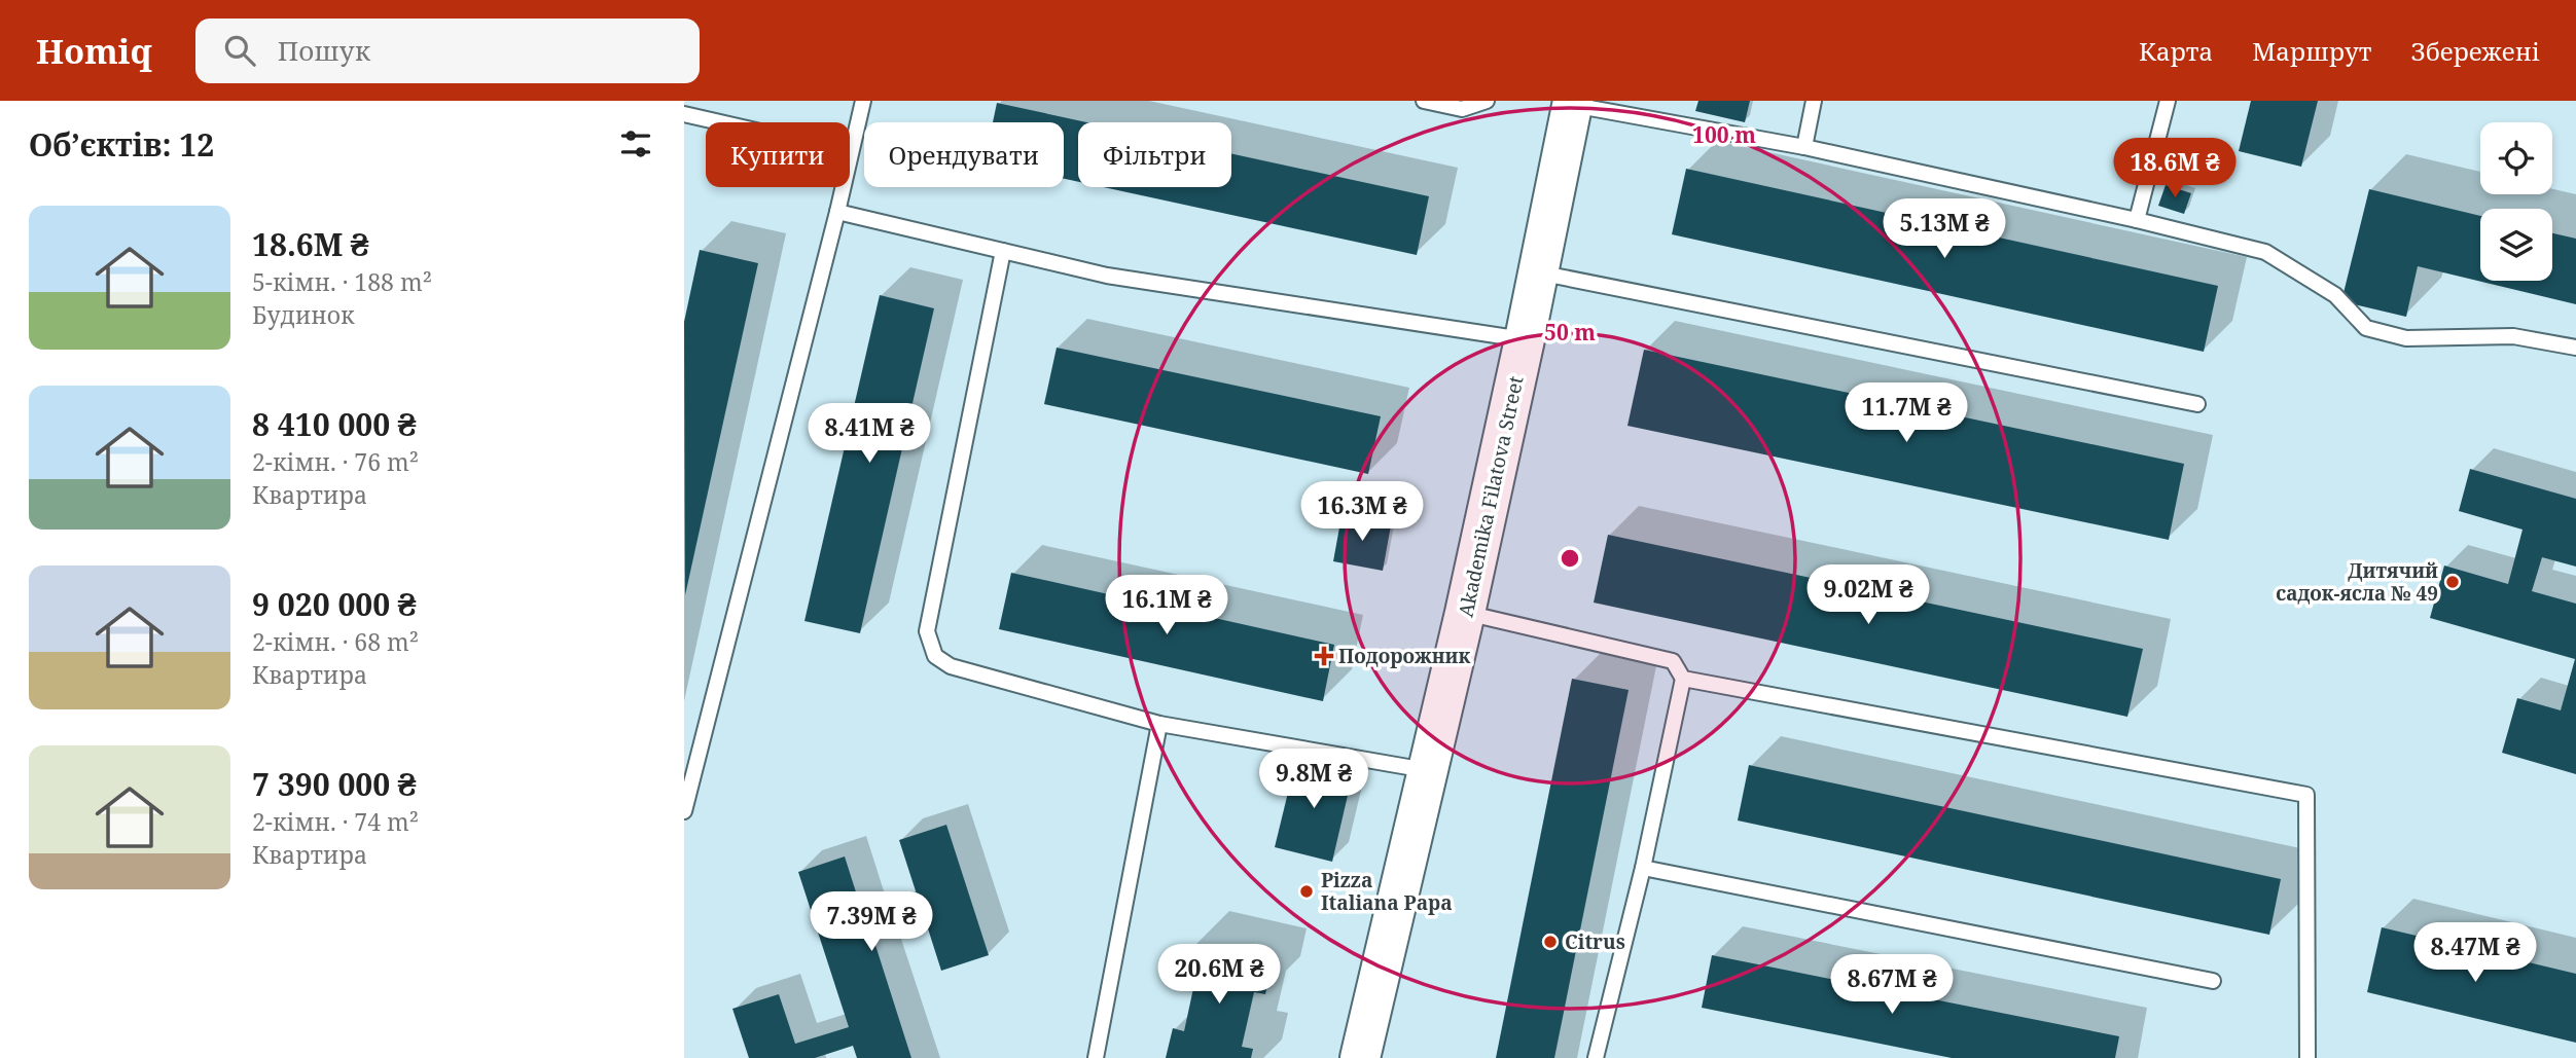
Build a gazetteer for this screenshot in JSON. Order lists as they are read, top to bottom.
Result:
{
  "streets": {
    "main road": ["Akademika Filatova Street"]
  },
  "places": {
    "other": ["Дитячий садок-ясла № 49", "Pizza Italiana Papa", "Citrus"],
    "health": ["Подорожник"]
  },
  "page": {
    "header": "Homiq",
    "search": "Пошук",
    "nav": ["Карта", "Маршрут", "Збережені"],
    "heading": "Об’єктів: 12",
    "chip": ["Купити", "Орендувати", "Фільтри"],
    "price": [
      "18.6M ₴",
      "5.13M ₴",
      "11.7M ₴",
      "8.41M ₴",
      "16.3M ₴",
      "9.02M ₴",
      "16.1M ₴",
      "9.8M ₴",
      "7.39M ₴",
      "8.47M ₴",
      "20.6M ₴",
      "8.67M ₴"
    ],
    "list": [
      {
        "name": "18.6M ₴",
        "note": "5-кімн. · 188 m² · Будинок"
      },
      {
        "name": "8 410 000 ₴",
        "note": "2-кімн. · 76 m² · Квартира"
      },
      {
        "name": "9 020 000 ₴",
        "note": "2-кімн. · 68 m² · Квартира"
      },
      {
        "name": "7 390 000 ₴",
        "note": "2-кімн. · 74 m² · Квартира"
      }
    ]
  },
  "rings": ["100 m", "50 m"]
}
